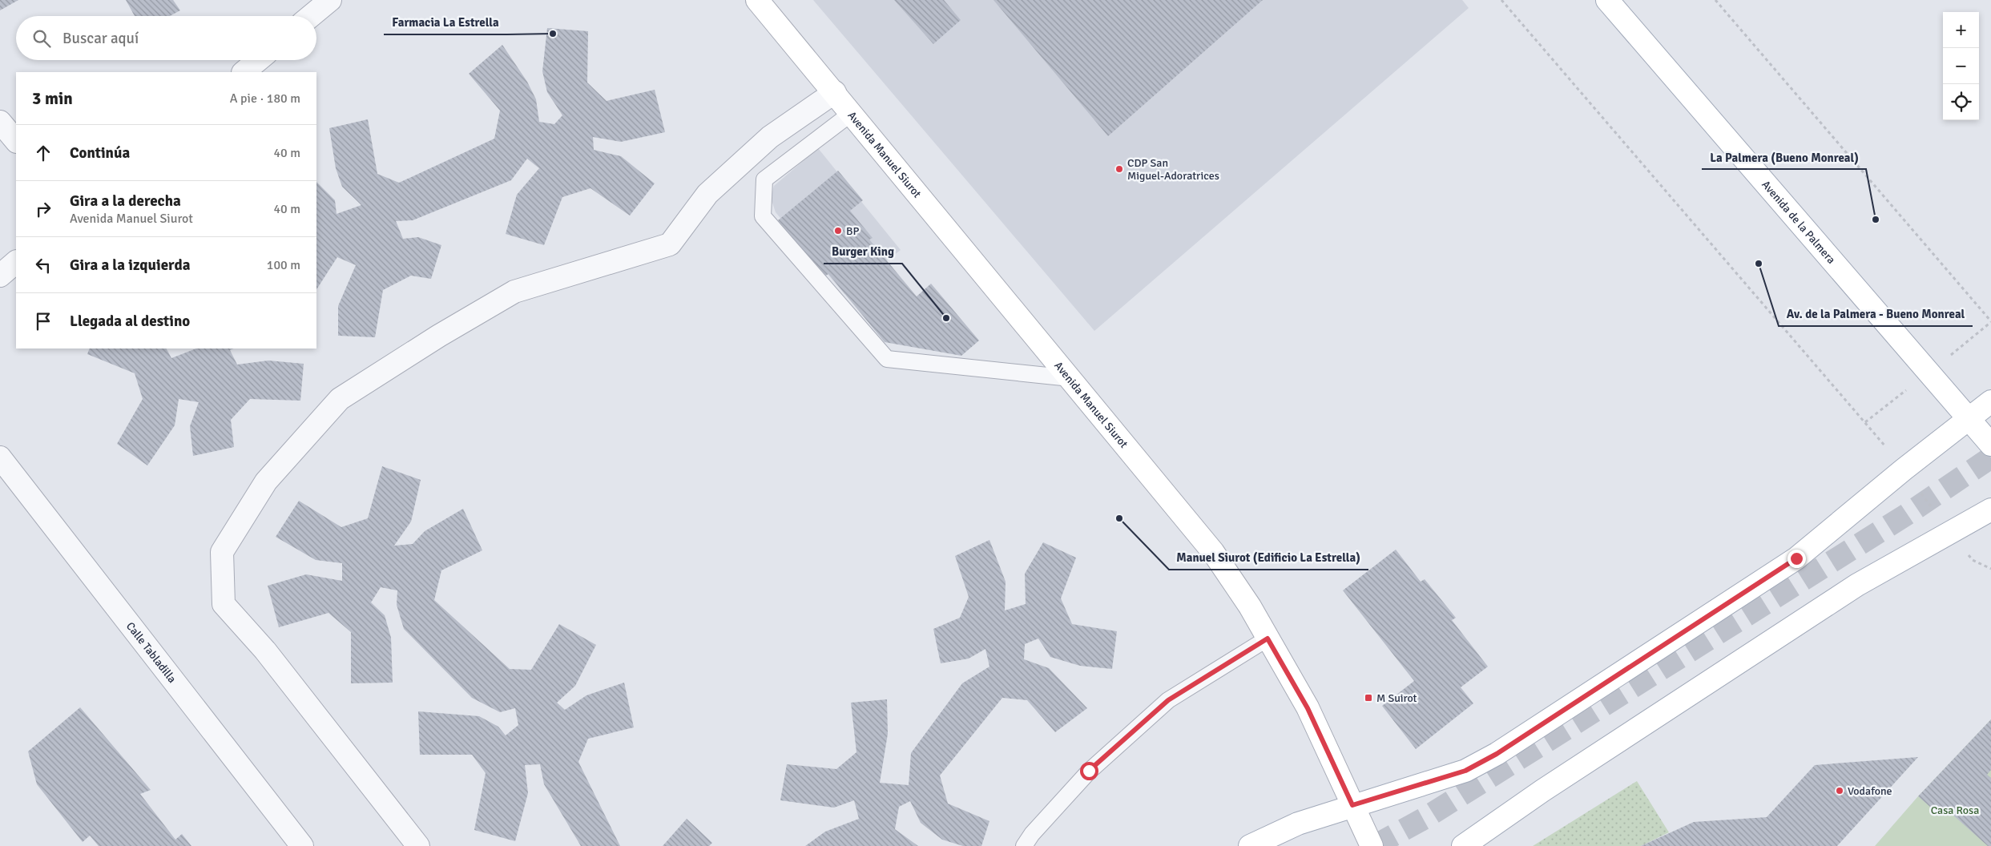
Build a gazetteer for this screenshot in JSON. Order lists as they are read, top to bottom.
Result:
{
  "streets": {
    "main road": ["Avenida Manuel Siurot", "Avenida de la Palmera"],
    "street": ["Calle Tabladilla"]
  },
  "parks": ["Casa Rosa"],
  "places": {
    "other": [
      "Farmacia La Estrella",
      "CDP San Miguel-Adoratrices",
      "La Palmera (Bueno Monreal)",
      "BP",
      "Av. de la Palmera - Bueno Monreal",
      "Burger King",
      "Manuel Siurot (Edificio La Estrella)",
      "Vodafone"
    ],
    "transit": ["M Suirot"]
  },
  "page": {
    "map_buttons": ["+", "−"],
    "search": "Buscar aquí",
    "heading": ["3 min", "A pie · 180 m"],
    "list": [
      ["Continúa", "40 m"],
      ["Gira a la derecha", "Avenida Manuel Siurot", "40 m"],
      ["Gira a la izquierda", "100 m"],
      "Llegada al destino"
    ]
  }
}
